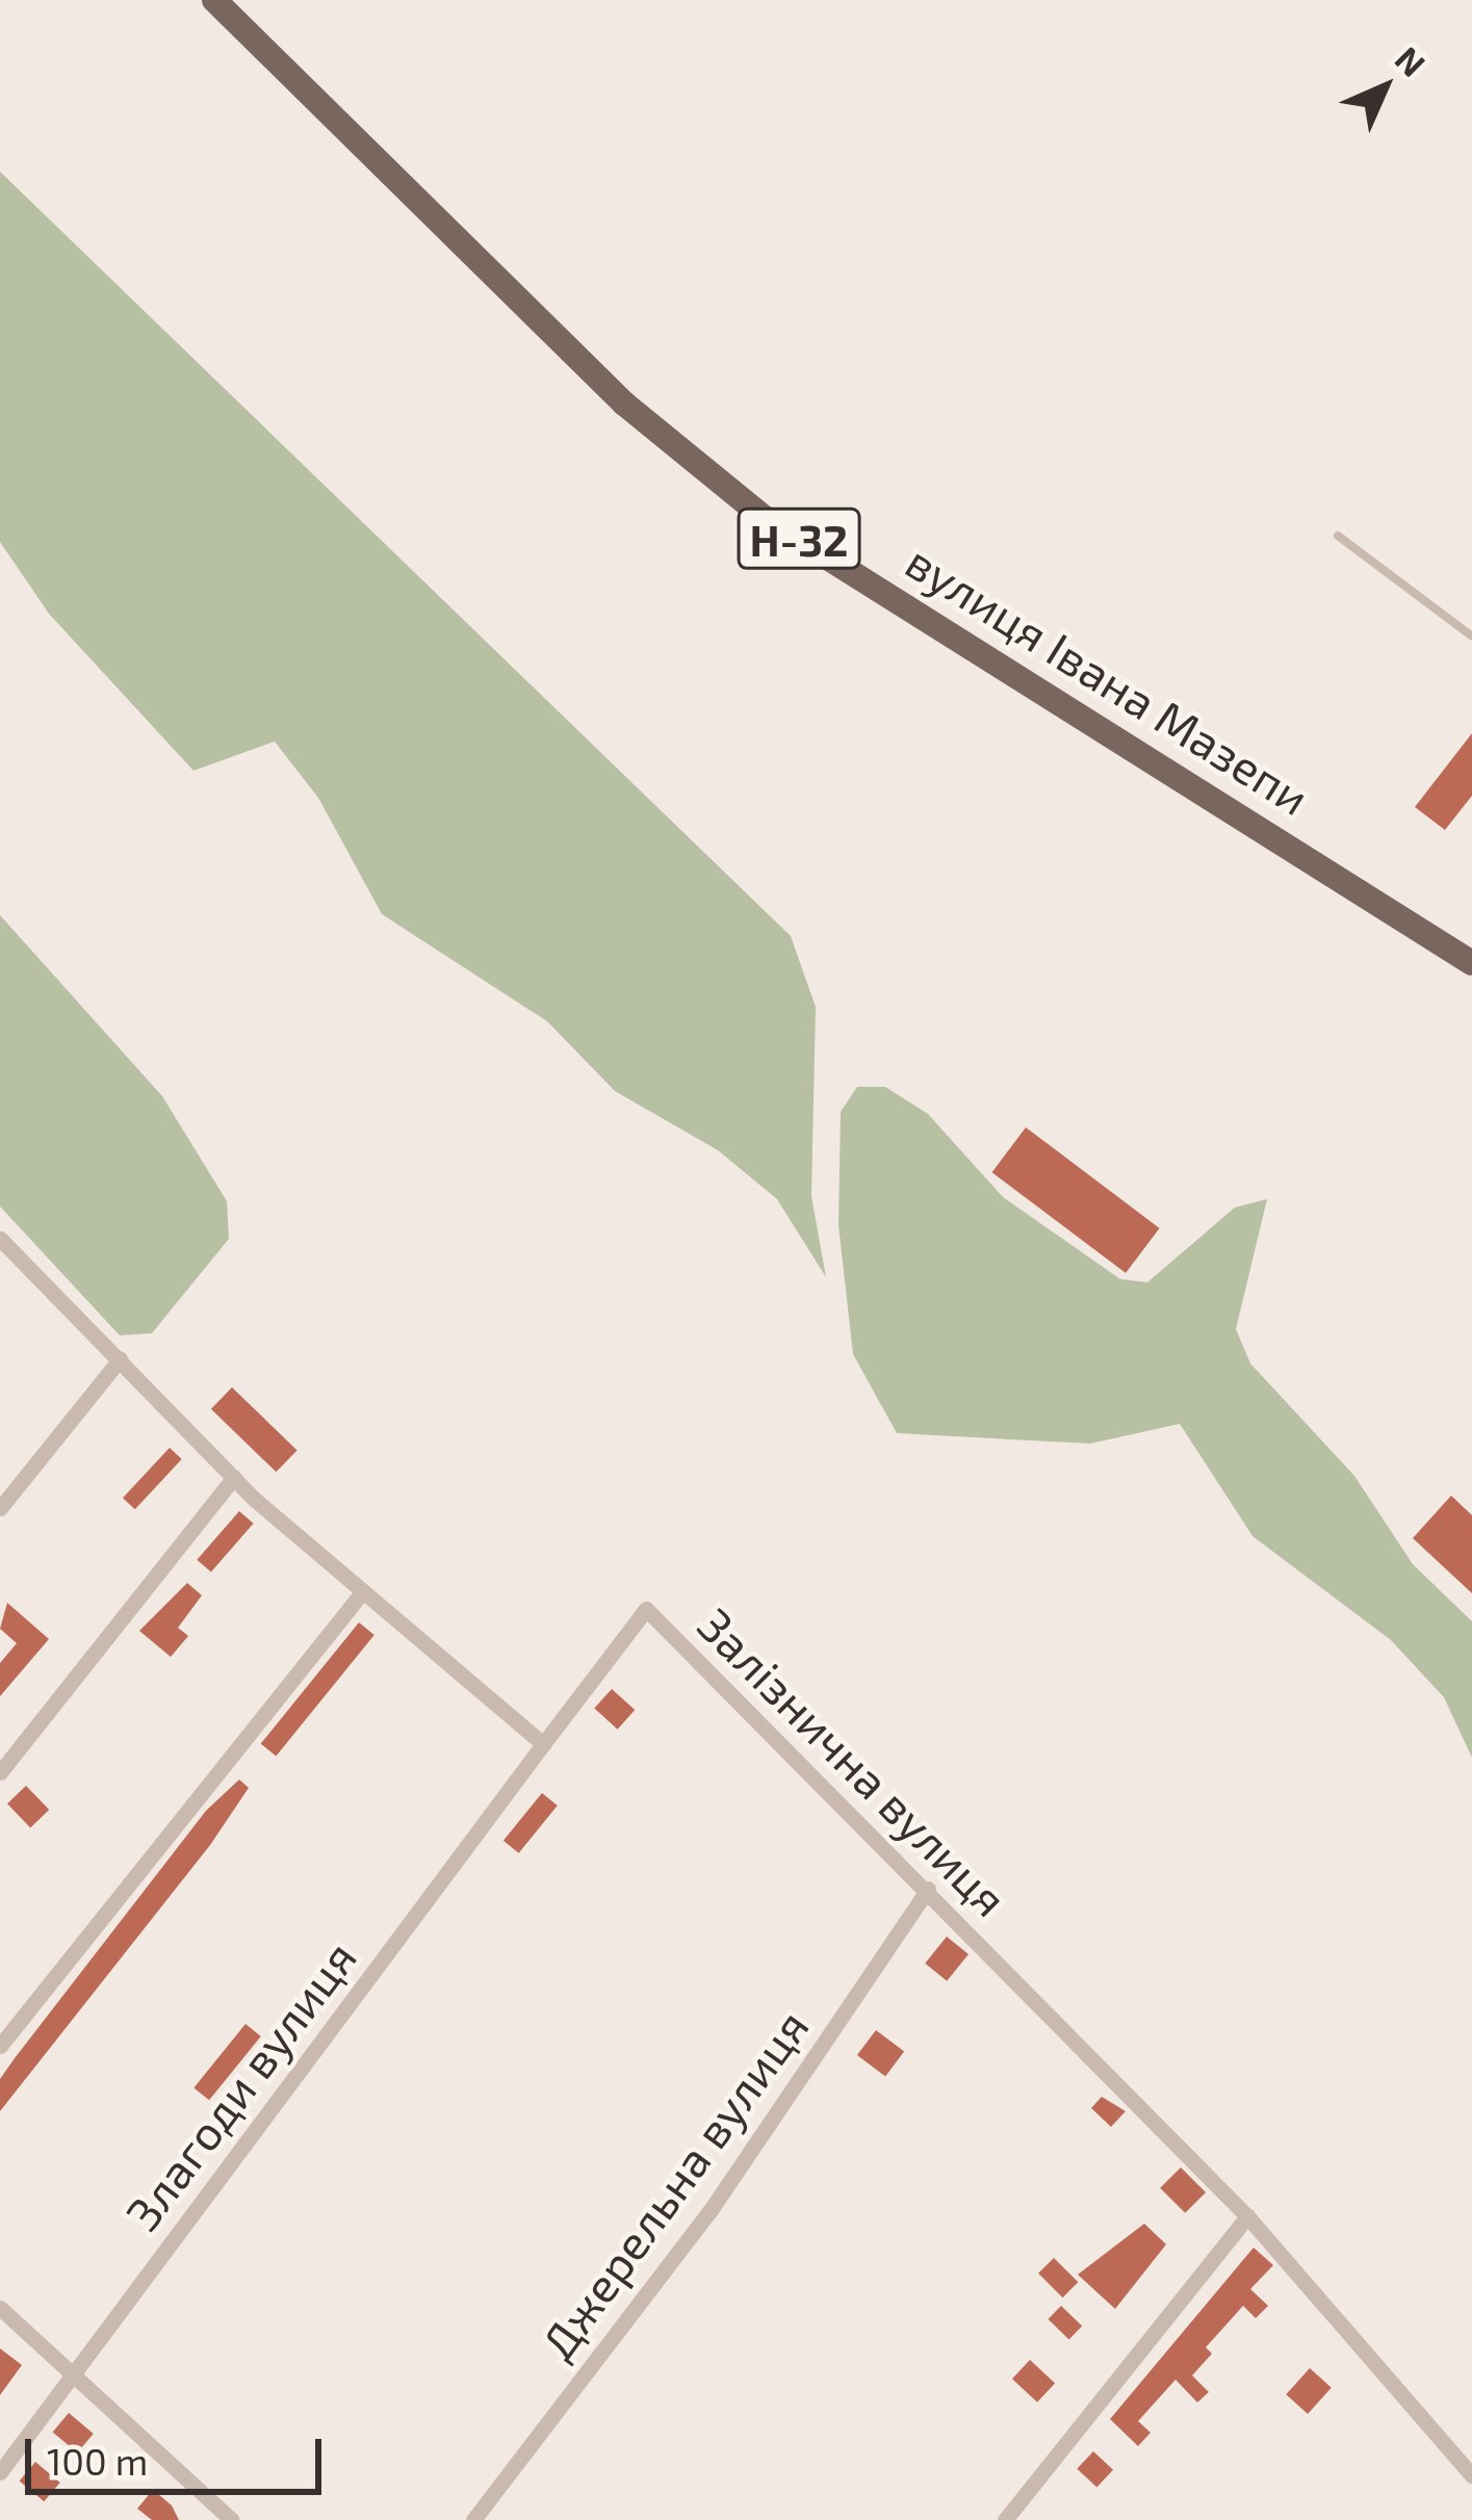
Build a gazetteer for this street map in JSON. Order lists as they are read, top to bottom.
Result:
{
  "streets": {
    "main road": ["Н-32", "вулиця Івана Мазепи"],
    "street": ["Залізнична вулиця", "Злагоди вулиця", "Джерельна вулиця"]
  },
  "crossings": [
    ["Залізнична вулиця", "Злагоди вулиця"],
    ["Залізнична вулиця", "Джерельна вулиця"]
  ],
  "scale_bar": "100 m",
  "north": "top right"
}
